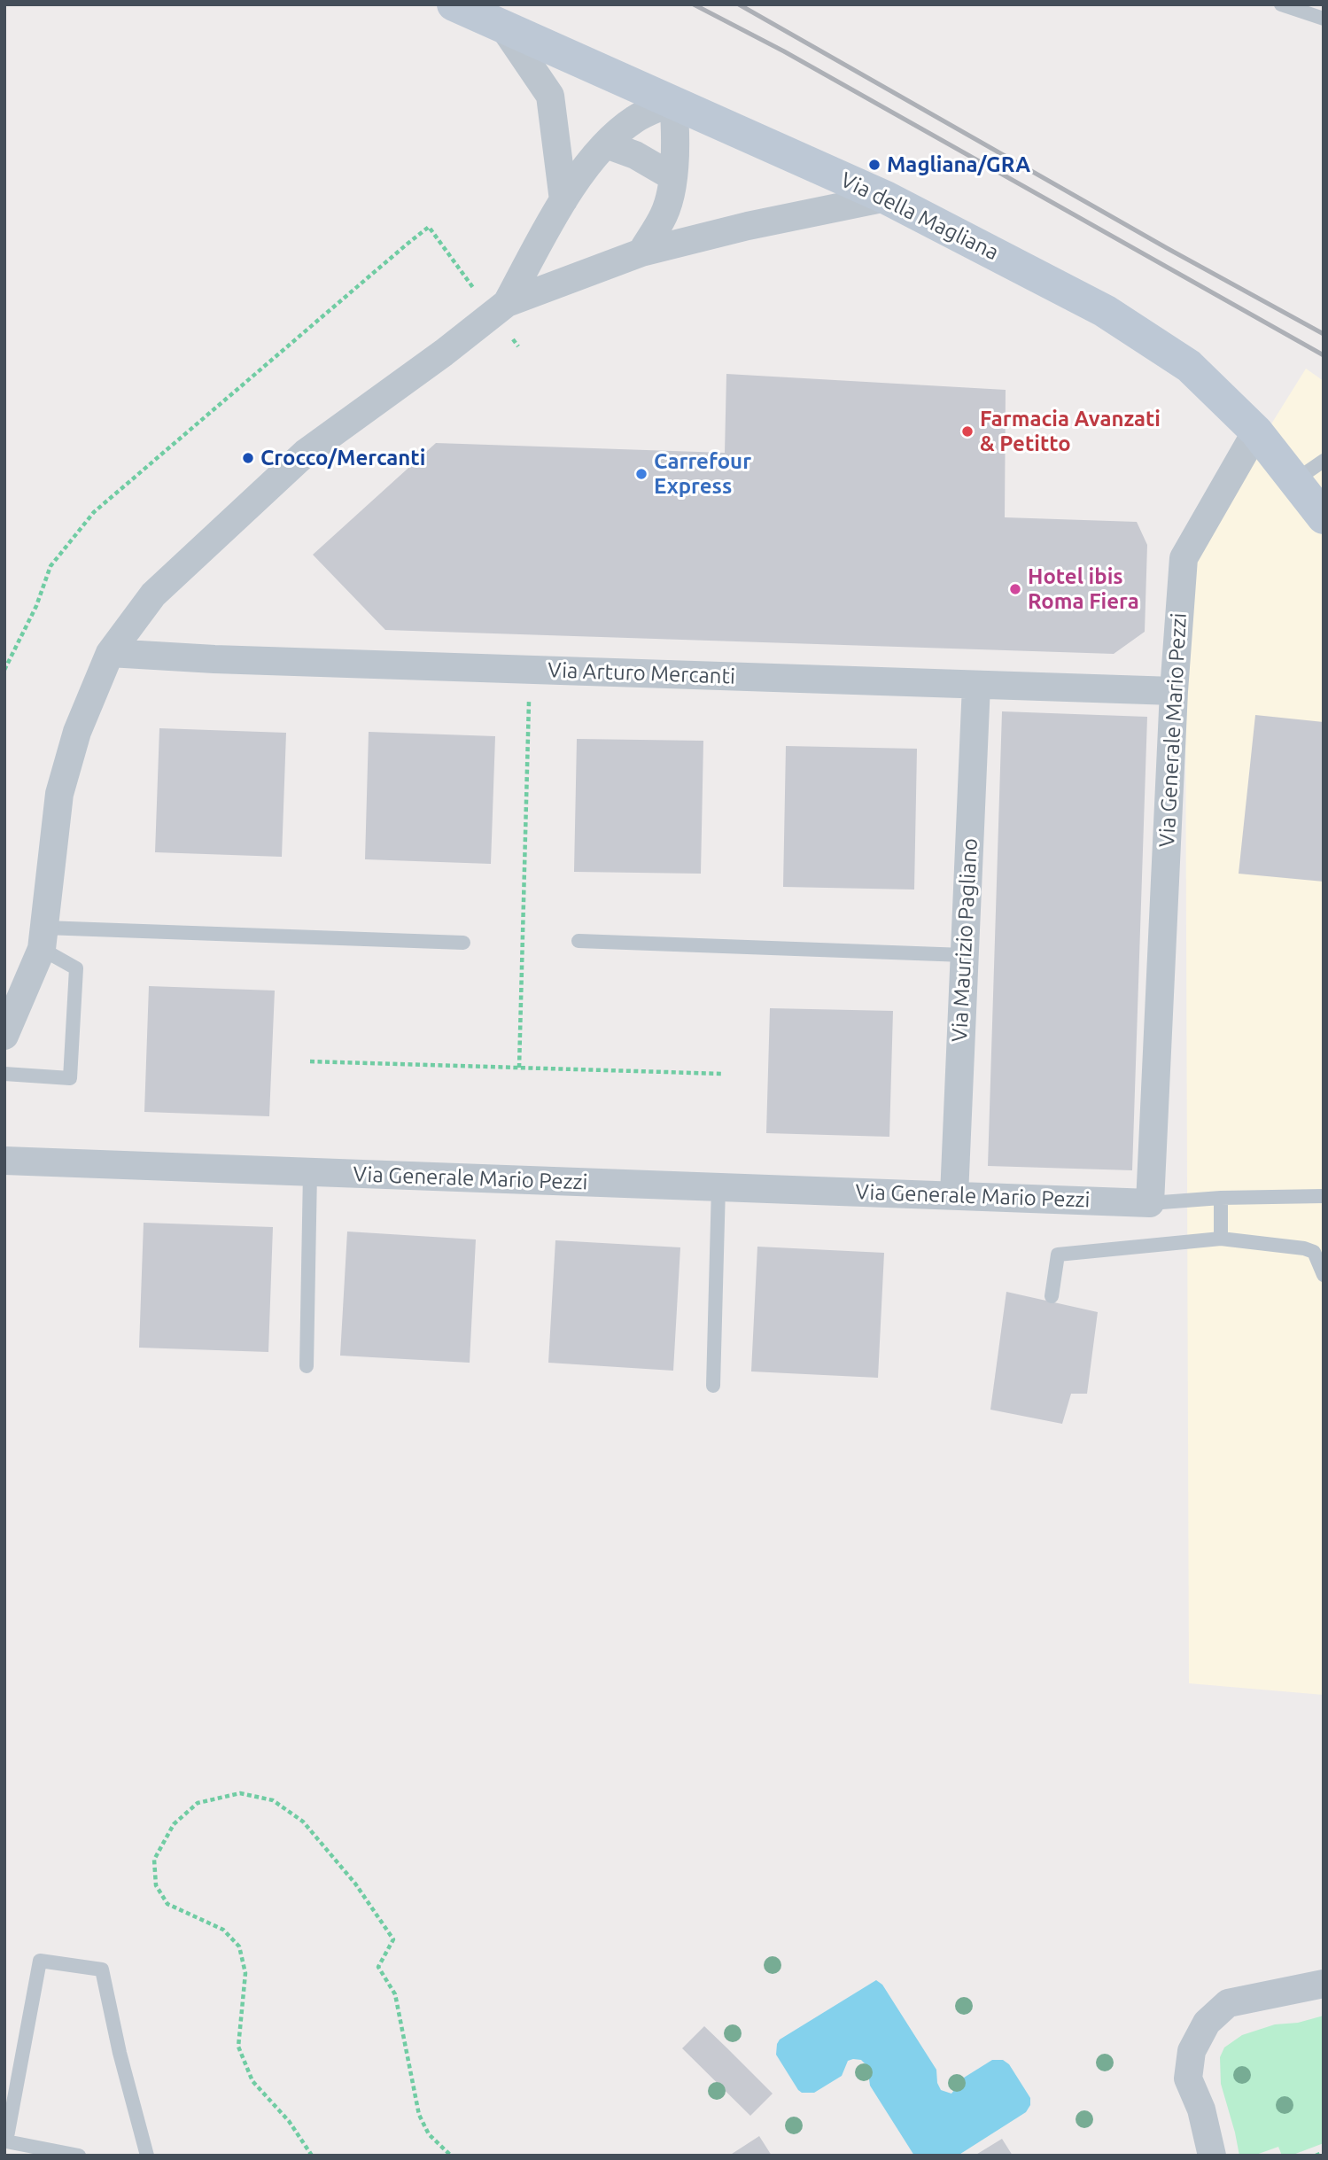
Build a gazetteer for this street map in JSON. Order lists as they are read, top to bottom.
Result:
{
  "streets": {
    "main road": ["Via della Magliana"],
    "street": ["Via Arturo Mercanti", "Via Generale Mario Pezzi", "Via Maurizio Pagliano"]
  },
  "crossings": [
    ["Via della Magliana", "Via Generale Mario Pezzi"],
    ["Via Arturo Mercanti", "Via Generale Mario Pezzi"],
    ["Via Arturo Mercanti", "Via Maurizio Pagliano"],
    ["Via Generale Mario Pezzi", "Via Maurizio Pagliano"]
  ],
  "places": [
    "Magliana/GRA",
    "Farmacia Avanzati & Petitto",
    "Crocco/Mercanti",
    "Carrefour Express",
    "Hotel ibis Roma Fiera"
  ]
}
